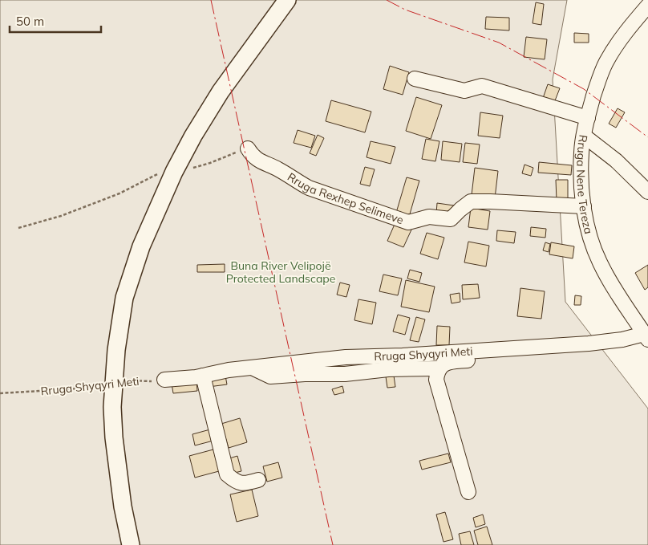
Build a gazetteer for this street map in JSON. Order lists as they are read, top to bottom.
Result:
{
  "streets": {
    "street": ["Rruga Nene Tereza", "Rruga Rexhep Selimeve", "Rruga Shyqyri Meti"]
  },
  "crossings": [
    ["Rruga Nene Tereza", "Rruga Rexhep Selimeve"],
    ["Rruga Nene Tereza", "Rruga Shyqyri Meti"]
  ],
  "parks": ["Buna River Velipojë Protected Landscape"],
  "scale_bar": "50 m"
}
